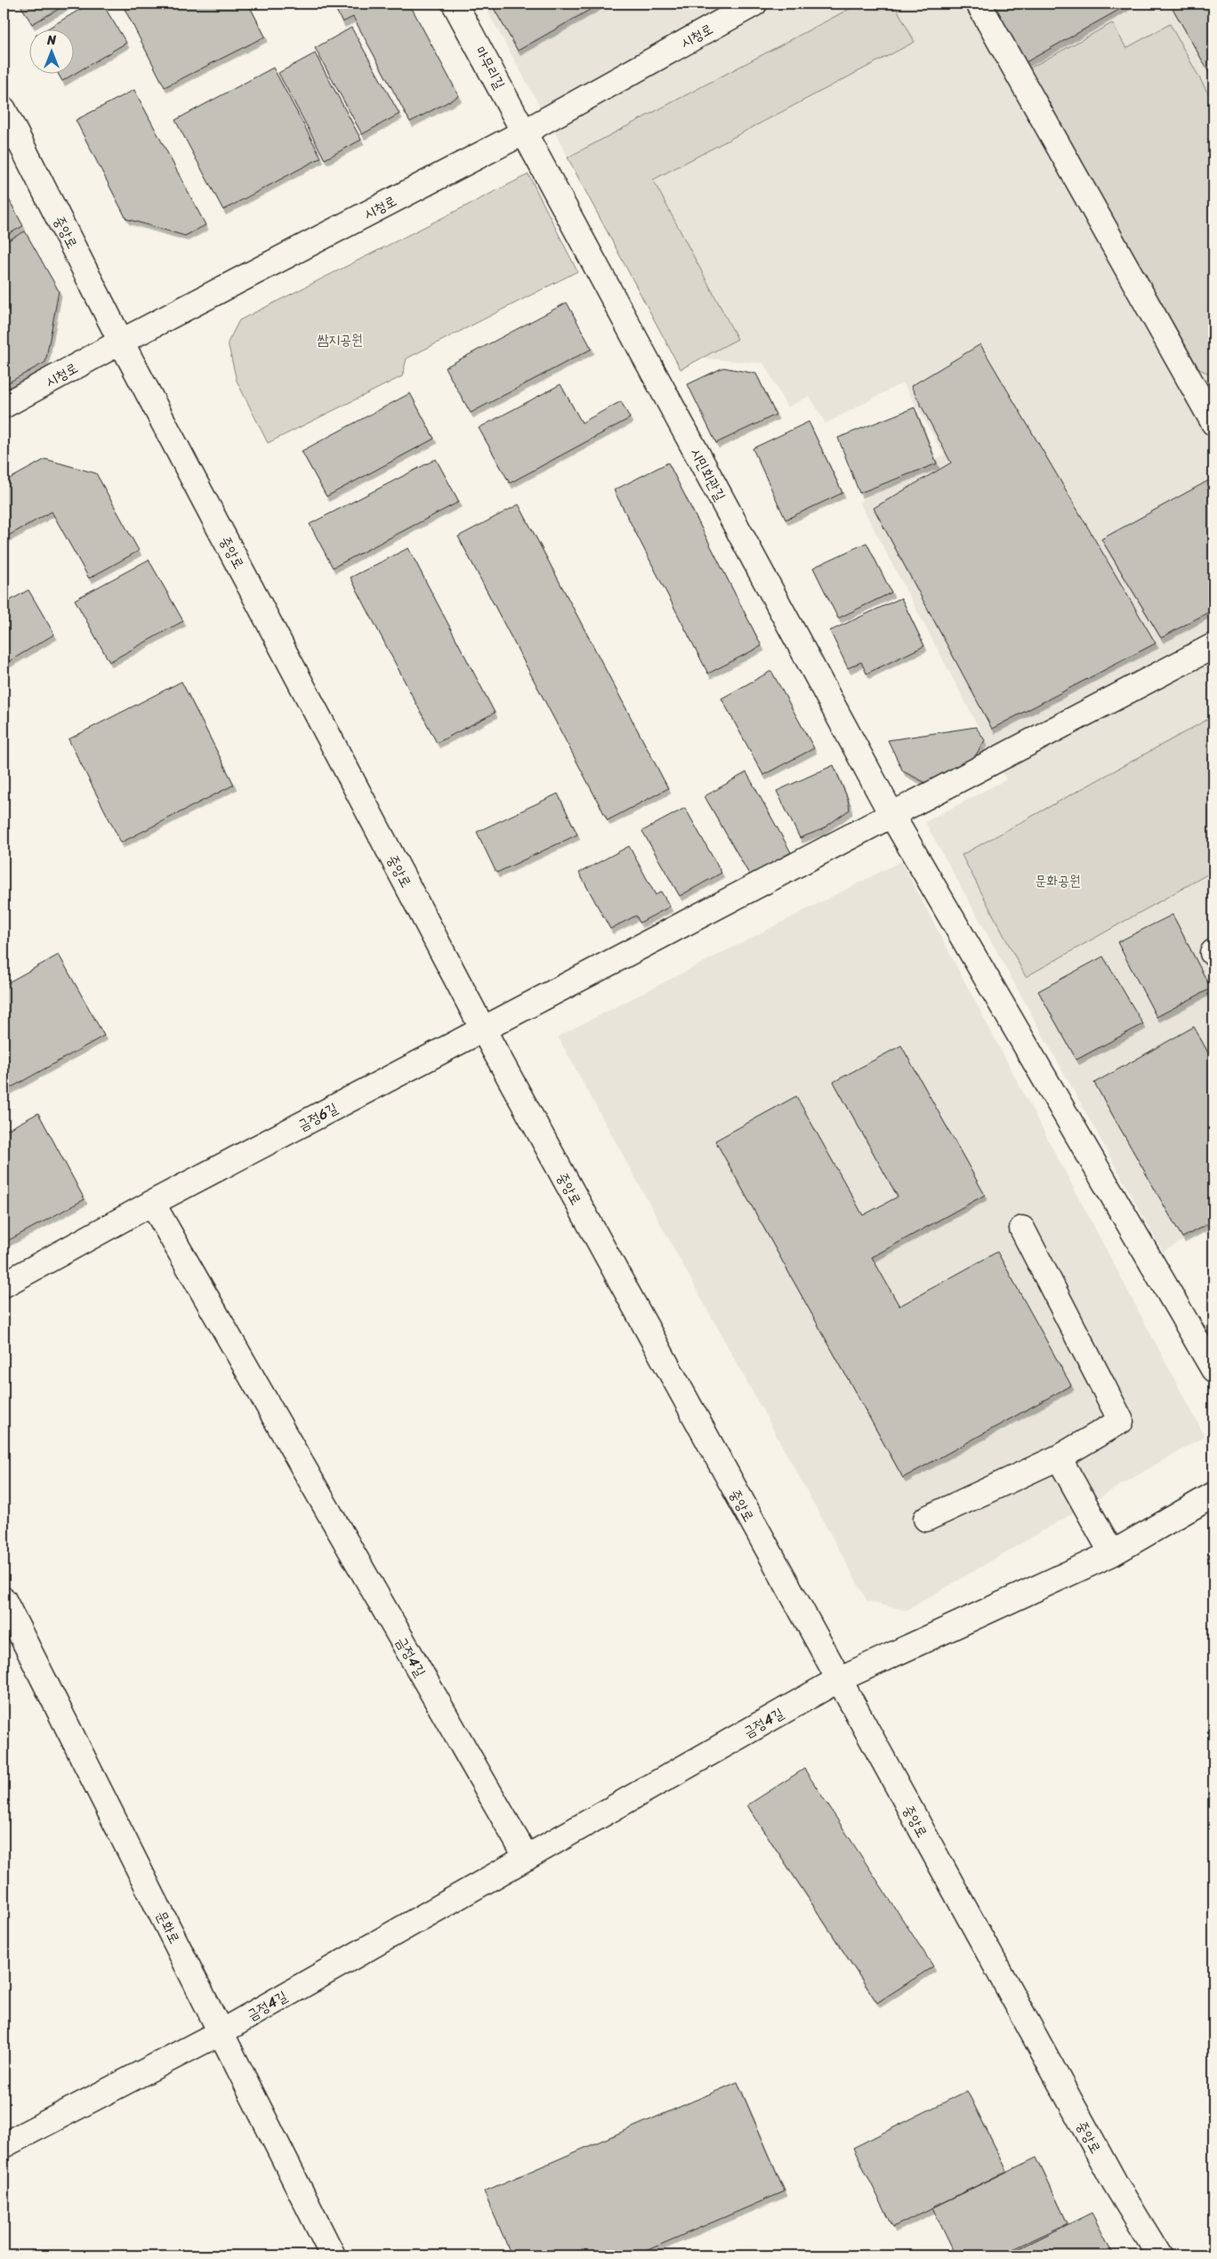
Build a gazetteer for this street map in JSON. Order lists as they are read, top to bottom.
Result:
{
  "streets": {
    "street": [
      "시청로",
      "마무리길",
      "중앙로",
      "시민회관길",
      "금정6길",
      "금정4길",
      "문화로"
    ]
  },
  "crossings": [
    ["시청로", "마무리길"],
    ["시청로", "중앙로"],
    ["시청로", "시민회관길"],
    ["마무리길", "시민회관길"],
    ["중앙로", "금정6길"],
    ["중앙로", "금정4길"],
    ["시민회관길", "금정6길"],
    ["금정6길", "금정4길"],
    ["금정4길", "문화로"]
  ],
  "parks": ["쌈지공원", "문화공원"],
  "north": "top"
}
